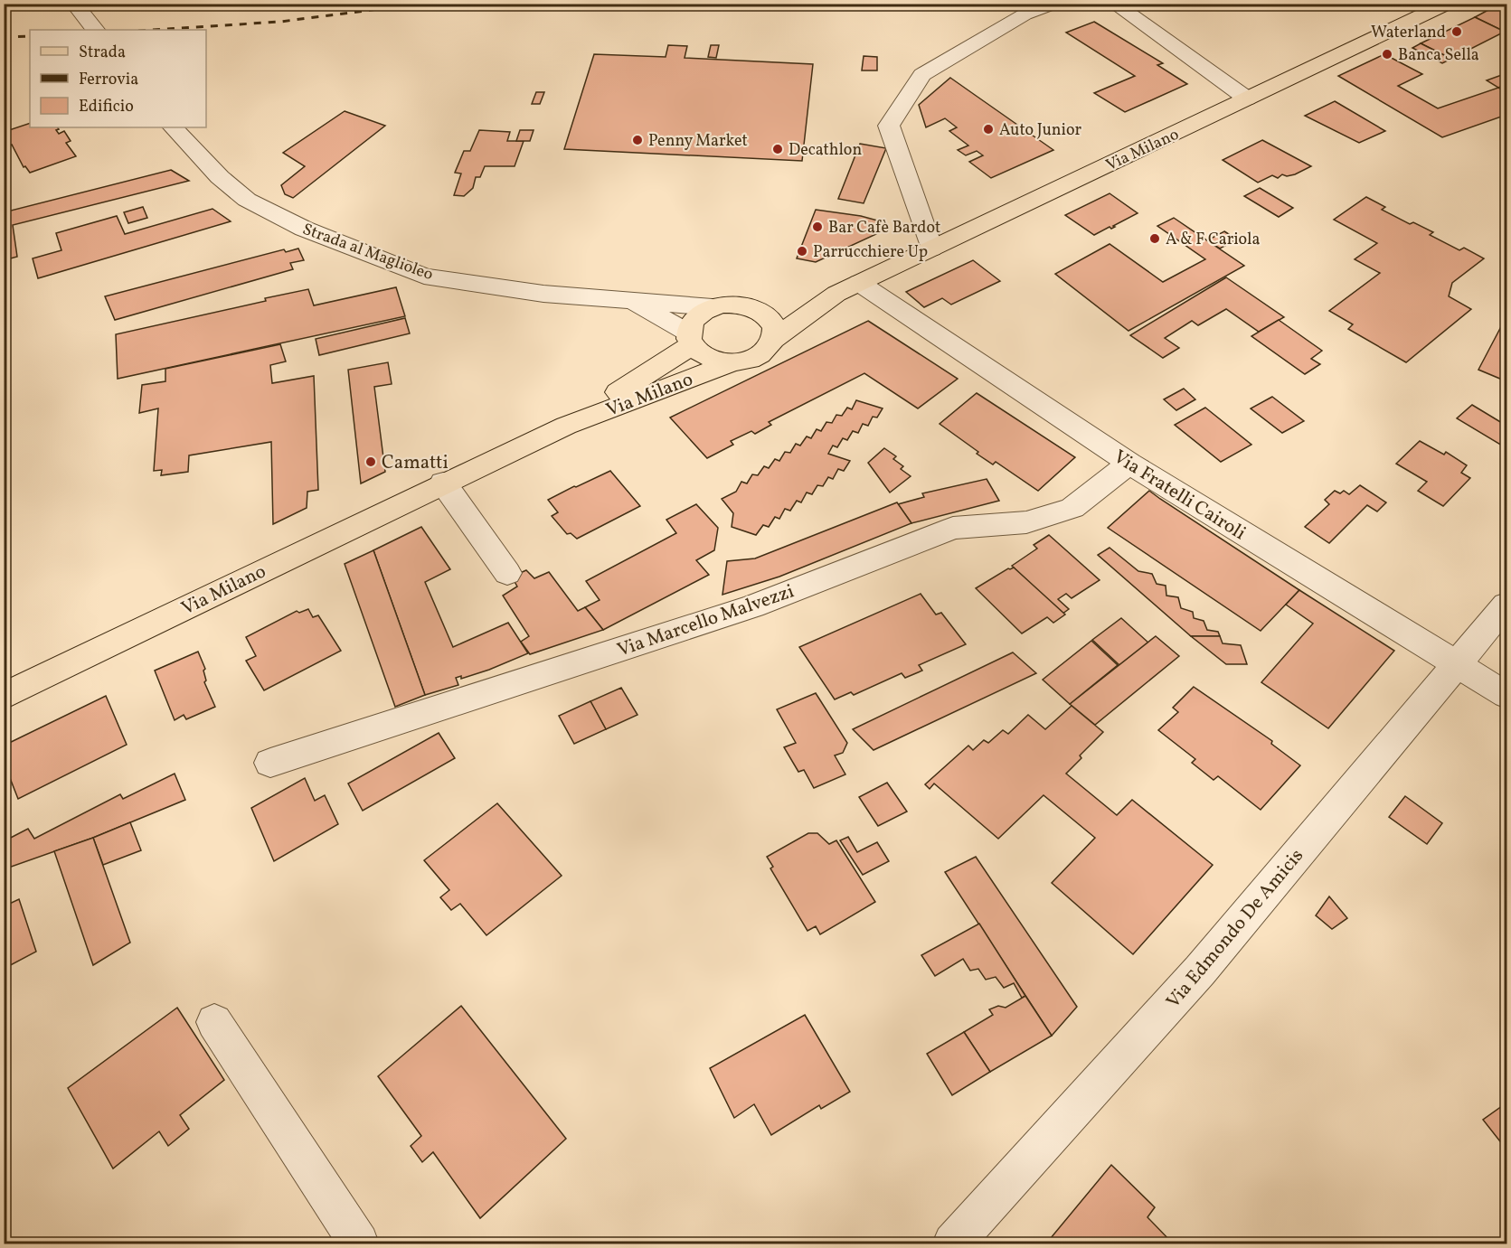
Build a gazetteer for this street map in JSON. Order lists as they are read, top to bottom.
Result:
{
  "streets": {
    "main road": ["Via Milano"],
    "street": [
      "Strada al Maglioleo",
      "Via Fratelli Cairoli",
      "Via Marcello Malvezzi",
      "Via Edmondo De Amicis"
    ]
  },
  "crossings": [
    ["Via Milano", "Strada al Maglioleo"],
    ["Via Milano", "Via Fratelli Cairoli"],
    ["Via Fratelli Cairoli", "Via Marcello Malvezzi"],
    ["Via Fratelli Cairoli", "Via Edmondo De Amicis"]
  ],
  "places": [
    "Waterland",
    "Banca Sella",
    "Auto Junior",
    "Penny Market",
    "Decathlon",
    "Bar Cafè Bardot",
    "A & F Cariola",
    "Parrucchiere Up",
    "Camatti"
  ],
  "legend": ["Strada", "Ferrovia", "Edificio"]
}
